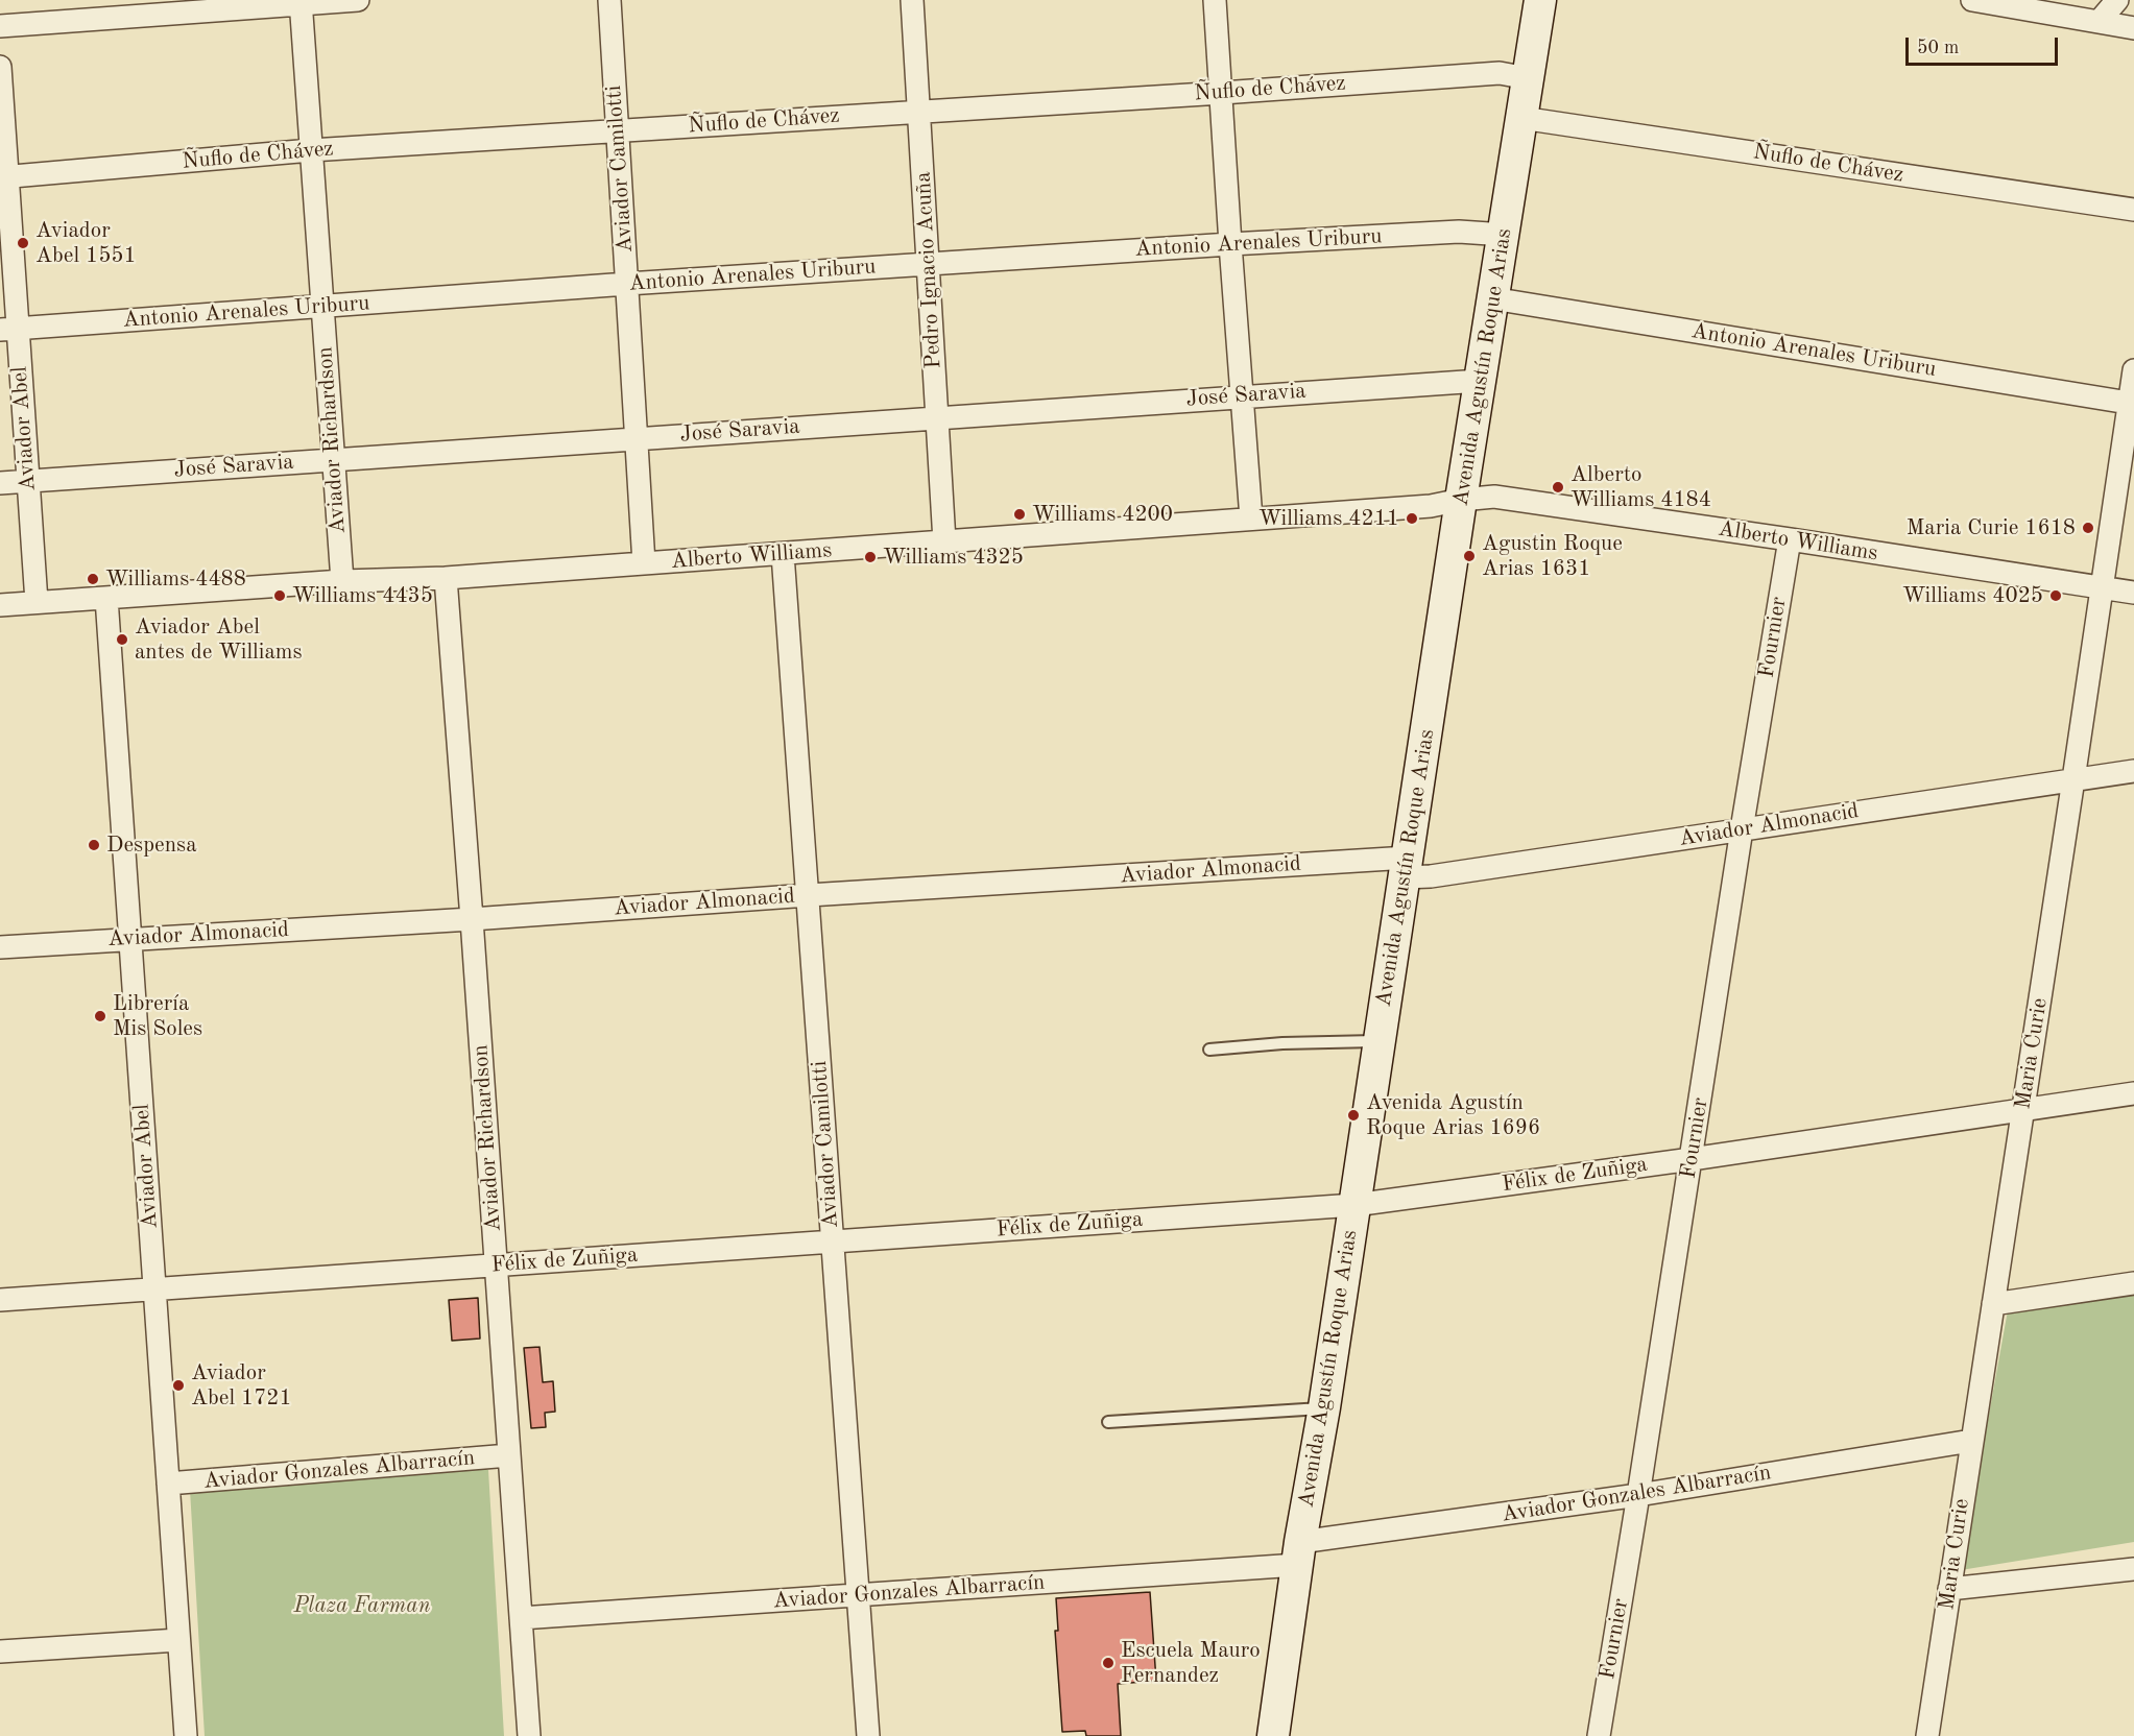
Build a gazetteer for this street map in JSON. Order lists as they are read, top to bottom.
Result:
{
  "streets": {
    "main road": ["Avenida Agustín Roque Arias"],
    "street": [
      "Ñuflo de Chávez",
      "Aviador Camilotti",
      "Antonio Arenales Uriburu",
      "Pedro Ignacio Acuña",
      "José Saravia",
      "Aviador Abel",
      "Aviador Richardson",
      "Alberto Williams",
      "Fournier",
      "Aviador Almonacid",
      "Maria Curie",
      "Félix de Zuñiga",
      "Aviador Gonzales Albarracín"
    ]
  },
  "crossings": [
    ["Ñuflo de Chávez", "Aviador Camilotti"],
    ["Ñuflo de Chávez", "Pedro Ignacio Acuña"],
    ["Ñuflo de Chávez", "Avenida Agustín Roque Arias"],
    ["Ñuflo de Chávez", "Aviador Abel"],
    ["Ñuflo de Chávez", "Aviador Richardson"],
    ["Aviador Camilotti", "Antonio Arenales Uriburu"],
    ["Aviador Camilotti", "José Saravia"],
    ["Aviador Camilotti", "Alberto Williams"],
    ["Aviador Camilotti", "Aviador Almonacid"],
    ["Aviador Camilotti", "Félix de Zuñiga"],
    ["Aviador Camilotti", "Aviador Gonzales Albarracín"],
    ["Antonio Arenales Uriburu", "Pedro Ignacio Acuña"],
    ["Antonio Arenales Uriburu", "Avenida Agustín Roque Arias"],
    ["Antonio Arenales Uriburu", "Aviador Abel"],
    ["Antonio Arenales Uriburu", "Aviador Richardson"],
    ["Antonio Arenales Uriburu", "Maria Curie"],
    ["Pedro Ignacio Acuña", "José Saravia"],
    ["Pedro Ignacio Acuña", "Alberto Williams"],
    ["Avenida Agustín Roque Arias", "José Saravia"],
    ["Avenida Agustín Roque Arias", "Alberto Williams"],
    ["Avenida Agustín Roque Arias", "Aviador Almonacid"],
    ["Avenida Agustín Roque Arias", "Félix de Zuñiga"],
    ["Avenida Agustín Roque Arias", "Aviador Gonzales Albarracín"],
    ["José Saravia", "Aviador Abel"],
    ["José Saravia", "Aviador Richardson"],
    ["Aviador Abel", "Alberto Williams"],
    ["Aviador Abel", "Aviador Almonacid"],
    ["Aviador Abel", "Félix de Zuñiga"],
    ["Aviador Abel", "Aviador Gonzales Albarracín"],
    ["Aviador Richardson", "Alberto Williams"],
    ["Aviador Richardson", "Aviador Almonacid"],
    ["Aviador Richardson", "Félix de Zuñiga"],
    ["Aviador Richardson", "Aviador Gonzales Albarracín"],
    ["Alberto Williams", "Fournier"],
    ["Alberto Williams", "Maria Curie"],
    ["Fournier", "Aviador Almonacid"],
    ["Fournier", "Félix de Zuñiga"],
    ["Fournier", "Aviador Gonzales Albarracín"],
    ["Aviador Almonacid", "Maria Curie"],
    ["Maria Curie", "Félix de Zuñiga"],
    ["Maria Curie", "Aviador Gonzales Albarracín"]
  ],
  "parks": ["Plaza Farman"],
  "places": [
    "Aviador Abel 1551",
    "Alberto Williams 4184",
    "Williams 4200",
    "Williams 4211",
    "Maria Curie 1618",
    "Agustin Roque Arias 1631",
    "Williams 4325",
    "Williams 4488",
    "Williams 4435",
    "Williams 4025",
    "Aviador Abel antes de Williams",
    "Despensa",
    "Librería Mis Soles",
    "Avenida Agustín Roque Arias 1696",
    "Aviador Abel 1721",
    "Escuela Mauro Fernandez"
  ],
  "scale_bar": "50 m"
}
